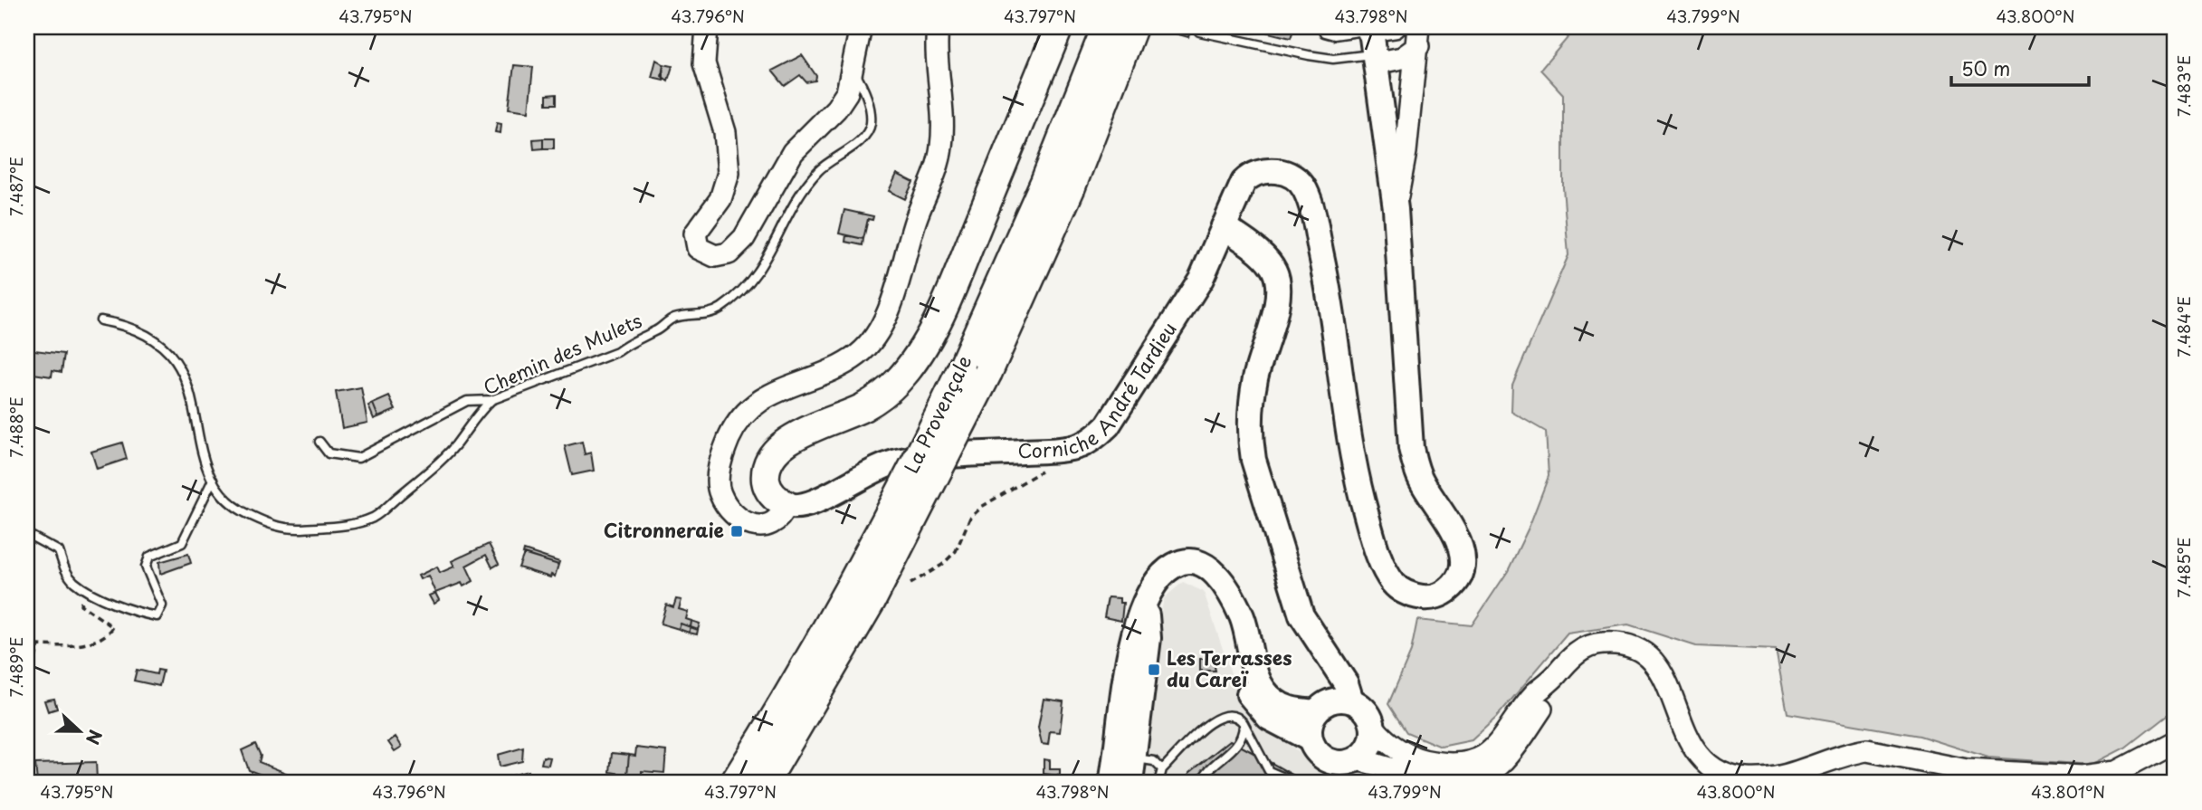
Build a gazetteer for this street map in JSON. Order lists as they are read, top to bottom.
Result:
{
  "streets": {
    "highway": ["La Provençale"],
    "main road": ["Corniche André Tardieu"],
    "lane": ["Chemin des Mulets"]
  },
  "places": {
    "transit": ["Citronneraie", "Les Terrasses du Careï"]
  },
  "scale_bar": "50 m",
  "north": "right",
  "coordinates": [
    "43.795°N",
    "43.796°N",
    "43.797°N",
    "43.798°N",
    "43.799°N",
    "43.800°N",
    "7.483°E",
    "7.487°E",
    "7.484°E",
    "7.488°E",
    "7.485°E",
    "7.489°E",
    "43.801°N"
  ]
}
